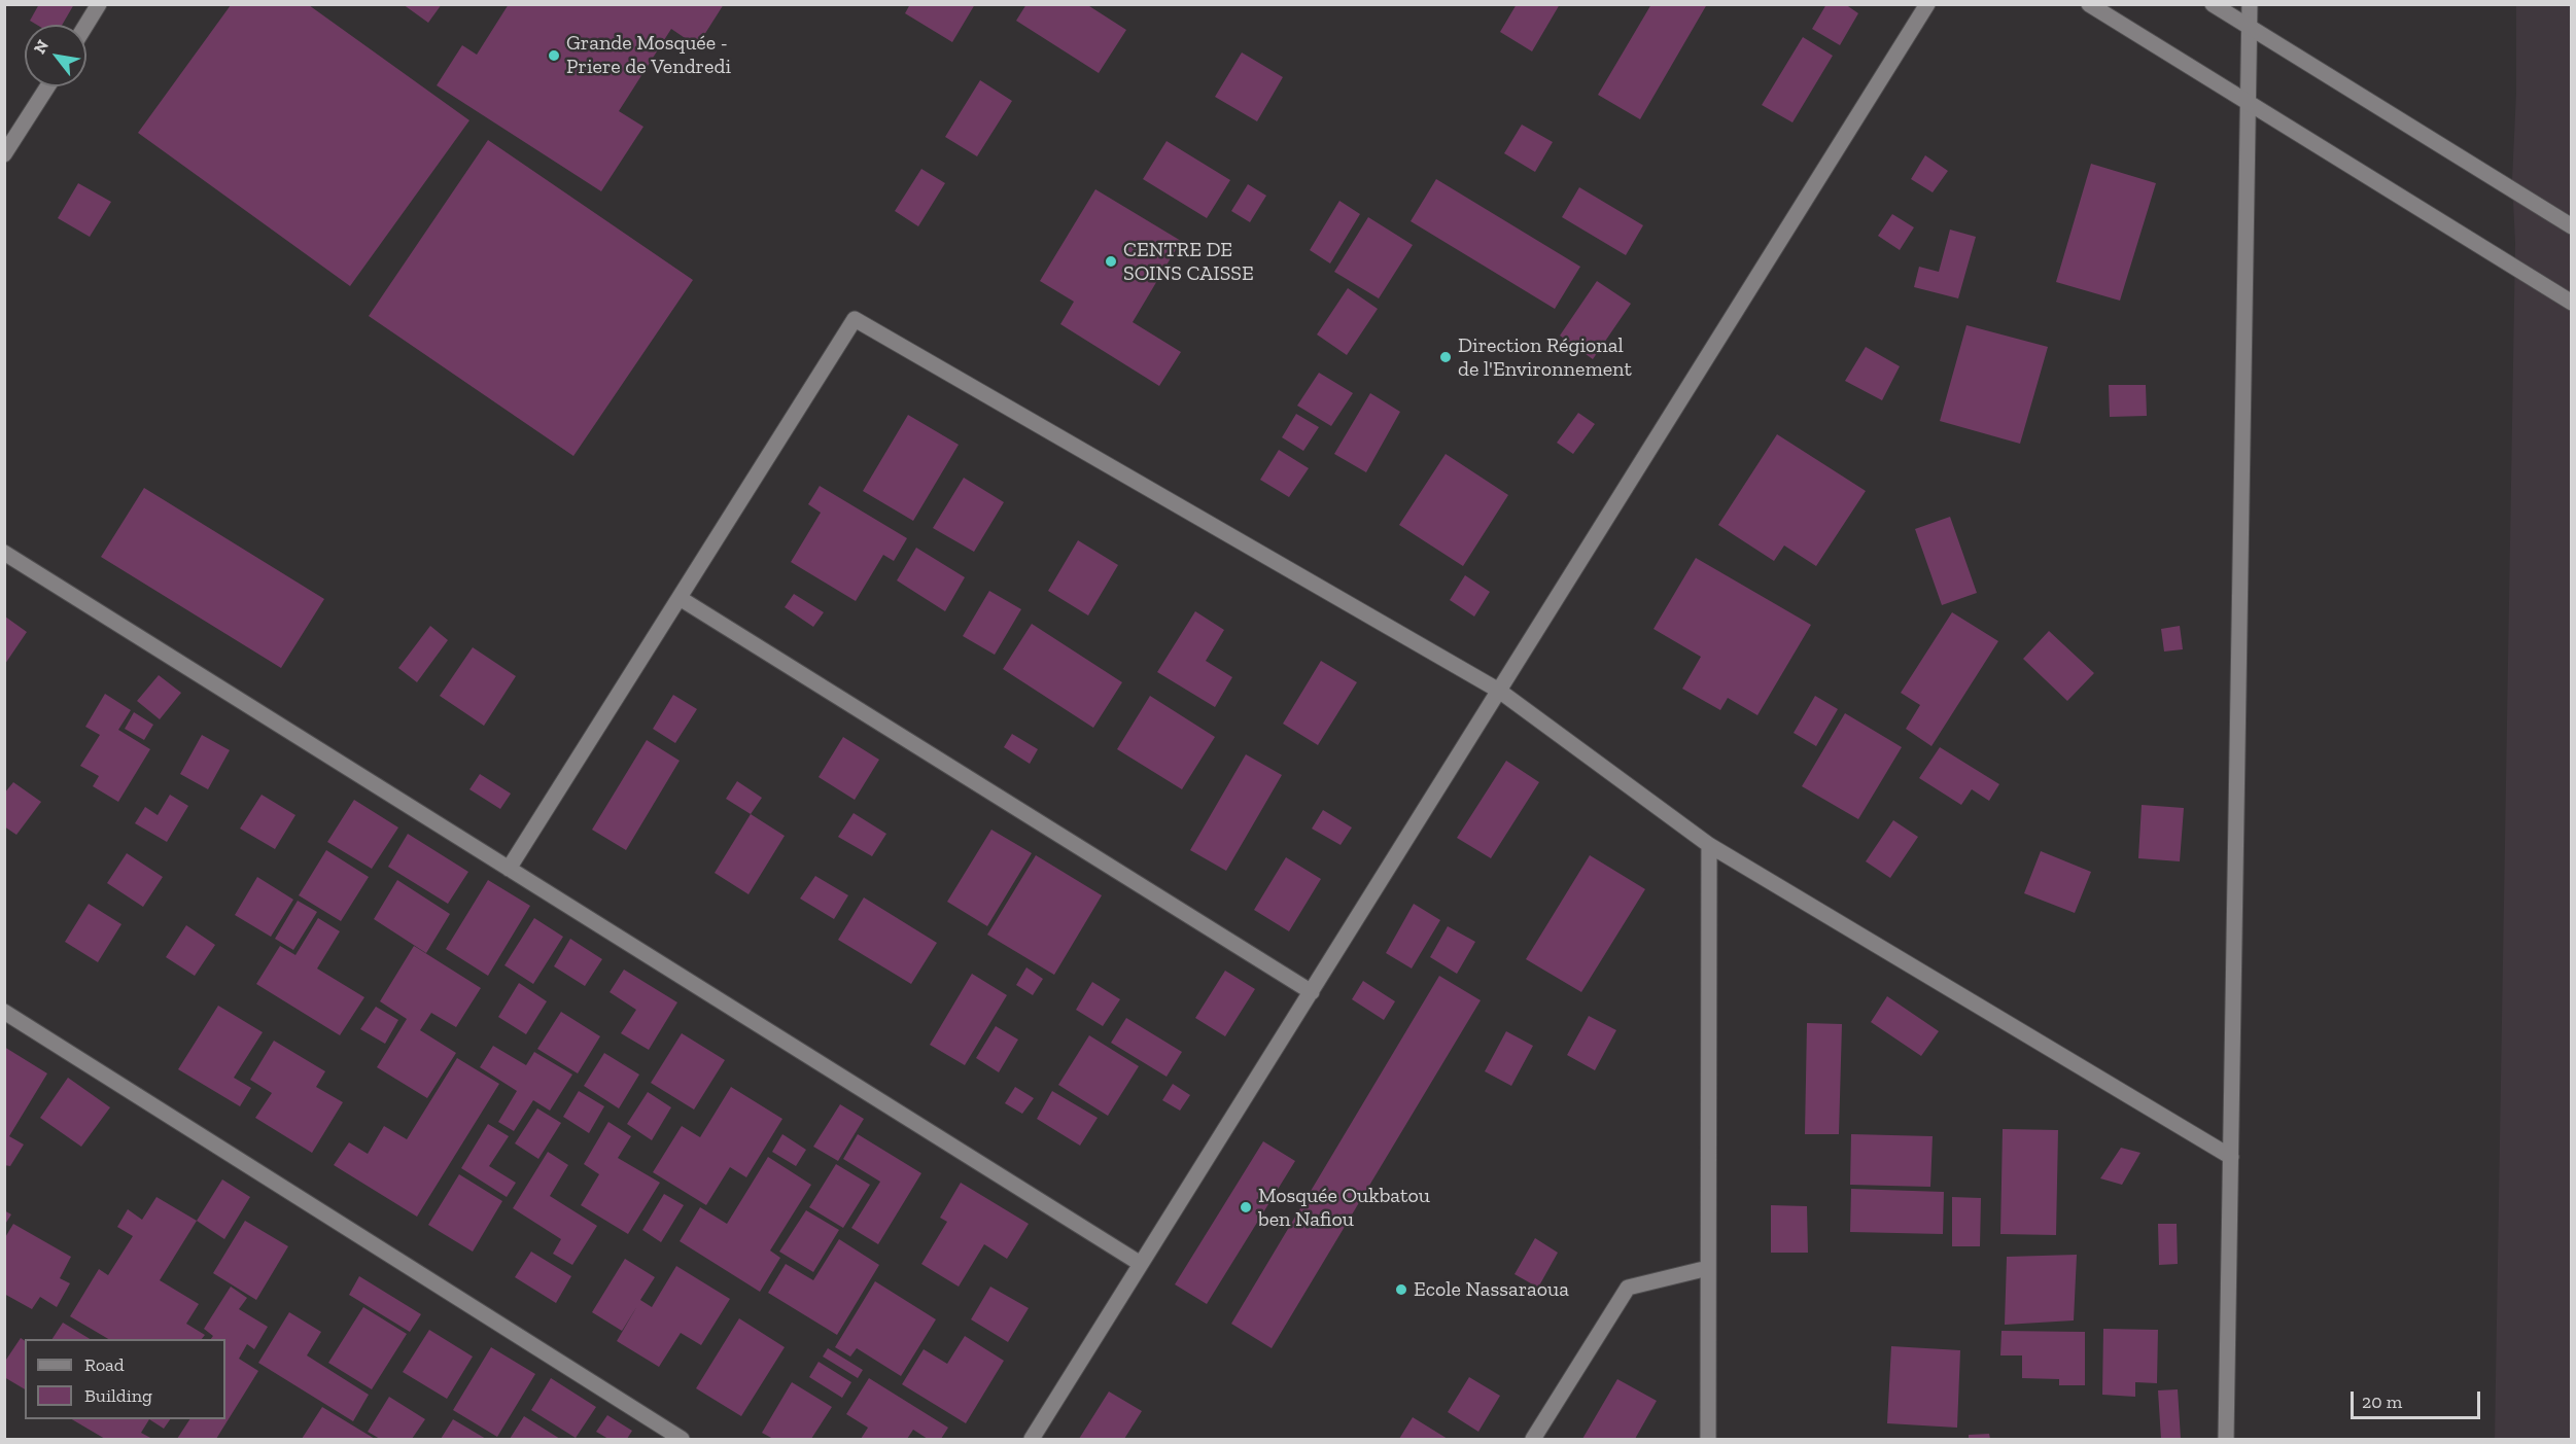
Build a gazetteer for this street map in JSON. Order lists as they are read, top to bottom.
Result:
{
  "places": [
    "Grande Mosquée - Priere de Vendredi",
    "CENTRE DE SOINS CAISSE",
    "Direction Régional de l'Environnement",
    "Mosquée Oukbatou ben Nafiou",
    "Ecole Nassaraoua"
  ],
  "legend": ["Road", "Building"],
  "scale_bar": "20 m",
  "north": "top left"
}
